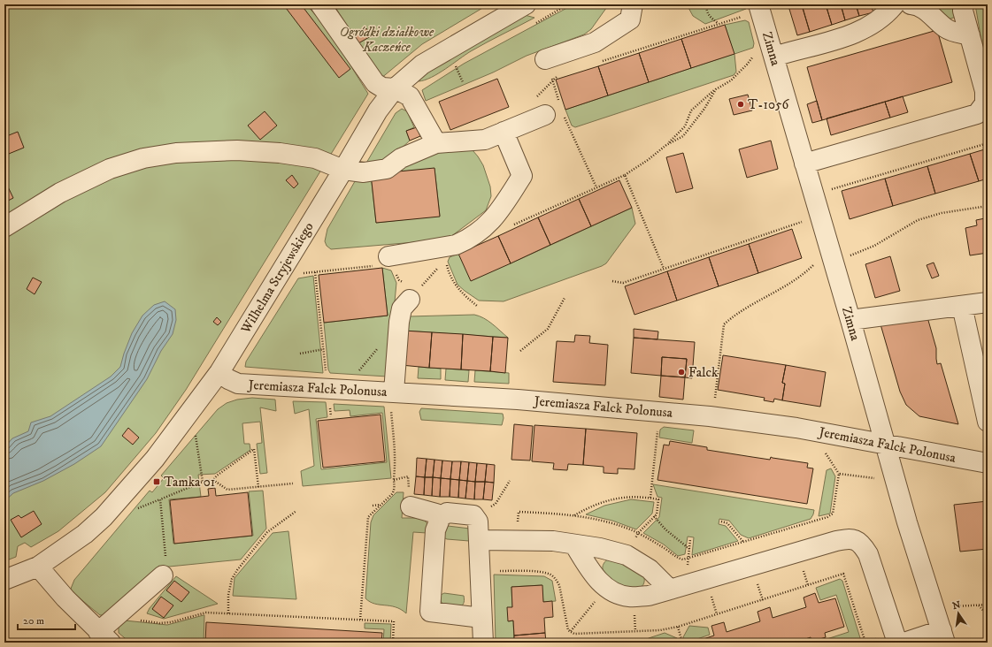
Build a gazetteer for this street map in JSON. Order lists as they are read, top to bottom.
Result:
{
  "streets": {
    "street": ["Zimna", "Wilhelma Stryjewskiego", "Jeremiasza Falck Polonusa"]
  },
  "crossings": [
    ["Zimna", "Jeremiasza Falck Polonusa"],
    ["Wilhelma Stryjewskiego", "Jeremiasza Falck Polonusa"]
  ],
  "parks": ["Ogródki działkowe Kaczeńce"],
  "places": {
    "other": ["T-1056", "Falck"],
    "transit": ["Tamka 01"]
  },
  "scale_bar": "20 m",
  "north": "top"
}
